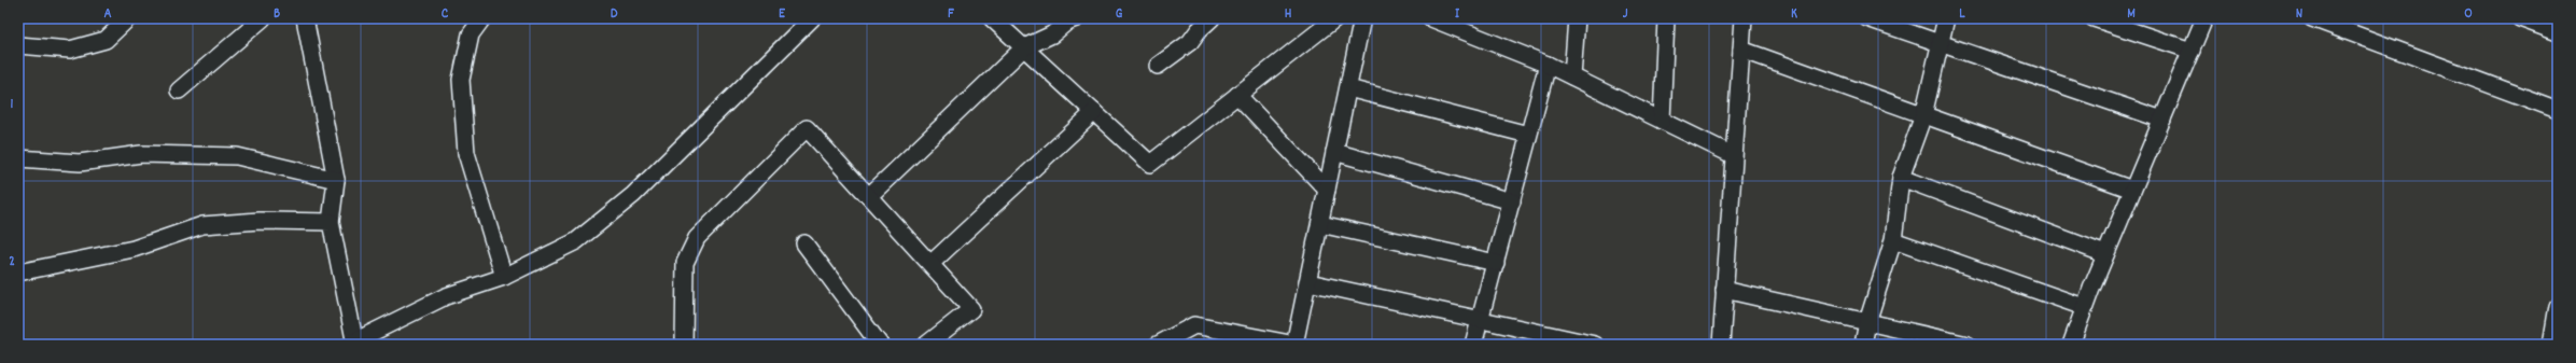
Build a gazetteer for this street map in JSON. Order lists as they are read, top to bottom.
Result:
{
  "grid": {
    "columns": [
      "A",
      "B",
      "C",
      "D",
      "E",
      "F",
      "G",
      "H",
      "I",
      "J",
      "K",
      "L",
      "M",
      "N",
      "O"
    ],
    "rows": ["1", "2"]
  }
}
